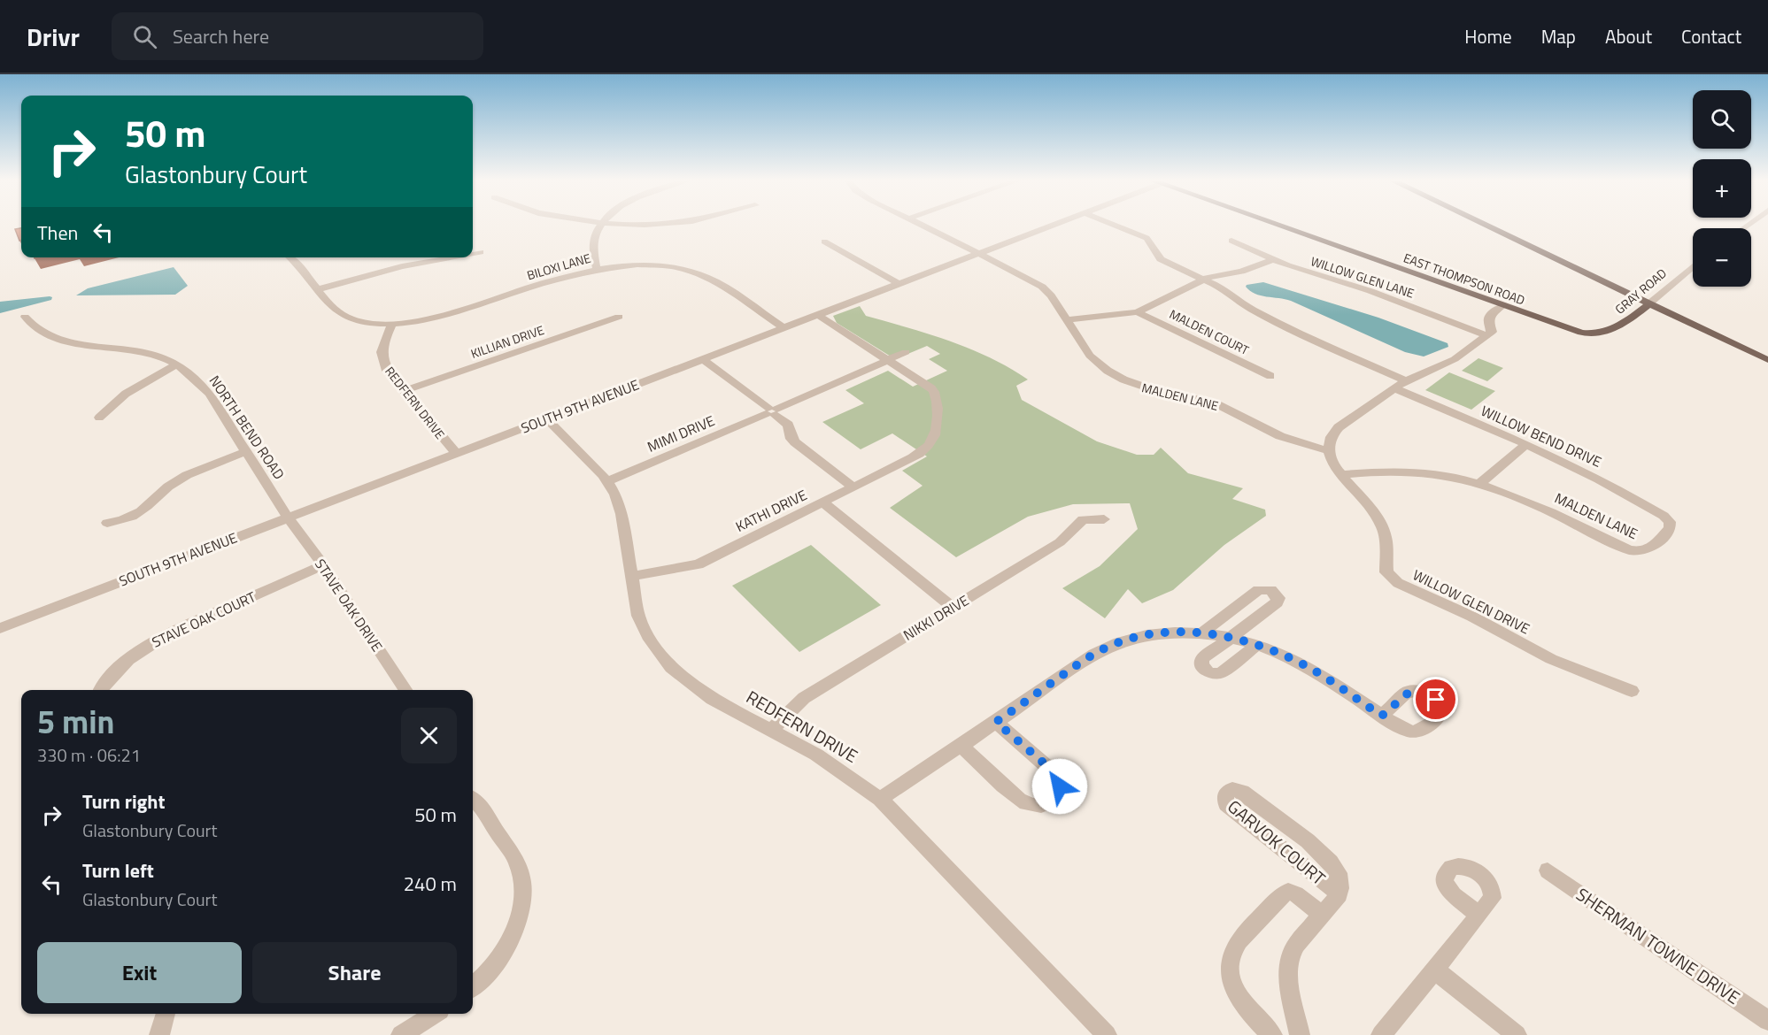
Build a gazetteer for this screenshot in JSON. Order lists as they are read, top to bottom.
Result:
{
  "streets": {
    "main road": ["EAST THOMPSON ROAD", "GRAY ROAD"],
    "street": [
      "BILOXI LANE",
      "WILLOW GLEN LANE",
      "MALDEN COURT",
      "KILLIAN DRIVE",
      "MALDEN LANE",
      "REDFERN DRIVE",
      "SOUTH 9TH AVENUE",
      "NORTH BEND ROAD",
      "MIMI DRIVE",
      "WILLOW BEND DRIVE",
      "KATHI DRIVE",
      "WILLOW GLEN DRIVE",
      "STAVE OAK DRIVE",
      "NIKKI DRIVE",
      "STAVE OAK COURT",
      "GARVOK COURT",
      "SHERMAN TOWNE DRIVE"
    ]
  },
  "crossings": [
    ["BILOXI LANE", "REDFERN DRIVE"],
    ["BILOXI LANE", "SOUTH 9TH AVENUE"],
    ["EAST THOMPSON ROAD", "GRAY ROAD"],
    ["KILLIAN DRIVE", "REDFERN DRIVE"],
    ["MALDEN LANE", "SOUTH 9TH AVENUE"],
    ["MALDEN LANE", "WILLOW BEND DRIVE"],
    ["MALDEN LANE", "WILLOW GLEN DRIVE"],
    ["REDFERN DRIVE", "SOUTH 9TH AVENUE"],
    ["REDFERN DRIVE", "MIMI DRIVE"],
    ["REDFERN DRIVE", "KATHI DRIVE"],
    ["REDFERN DRIVE", "NIKKI DRIVE"],
    ["SOUTH 9TH AVENUE", "NORTH BEND ROAD"],
    ["SOUTH 9TH AVENUE", "STAVE OAK DRIVE"],
    ["NORTH BEND ROAD", "STAVE OAK DRIVE"],
    ["MIMI DRIVE", "KATHI DRIVE"],
    ["STAVE OAK DRIVE", "STAVE OAK COURT"]
  ],
  "page": {
    "header": "Drivr",
    "search": "Search here",
    "nav": [
      "Home",
      "Map",
      "About",
      "Contact"
    ],
    "map_buttons": ["+", "−"],
    "turn": ["50 m", "Glastonbury Court"],
    "then": "Then",
    "heading": ["5 min", "330 m · 06:21"],
    "list": [
      {
        "name": "Turn right",
        "note": "Glastonbury Court",
        "value": "50 m"
      },
      {
        "name": "Turn left",
        "note": "Glastonbury Court",
        "value": "240 m"
      }
    ],
    "buttons": ["Exit", "Share"]
  }
}
